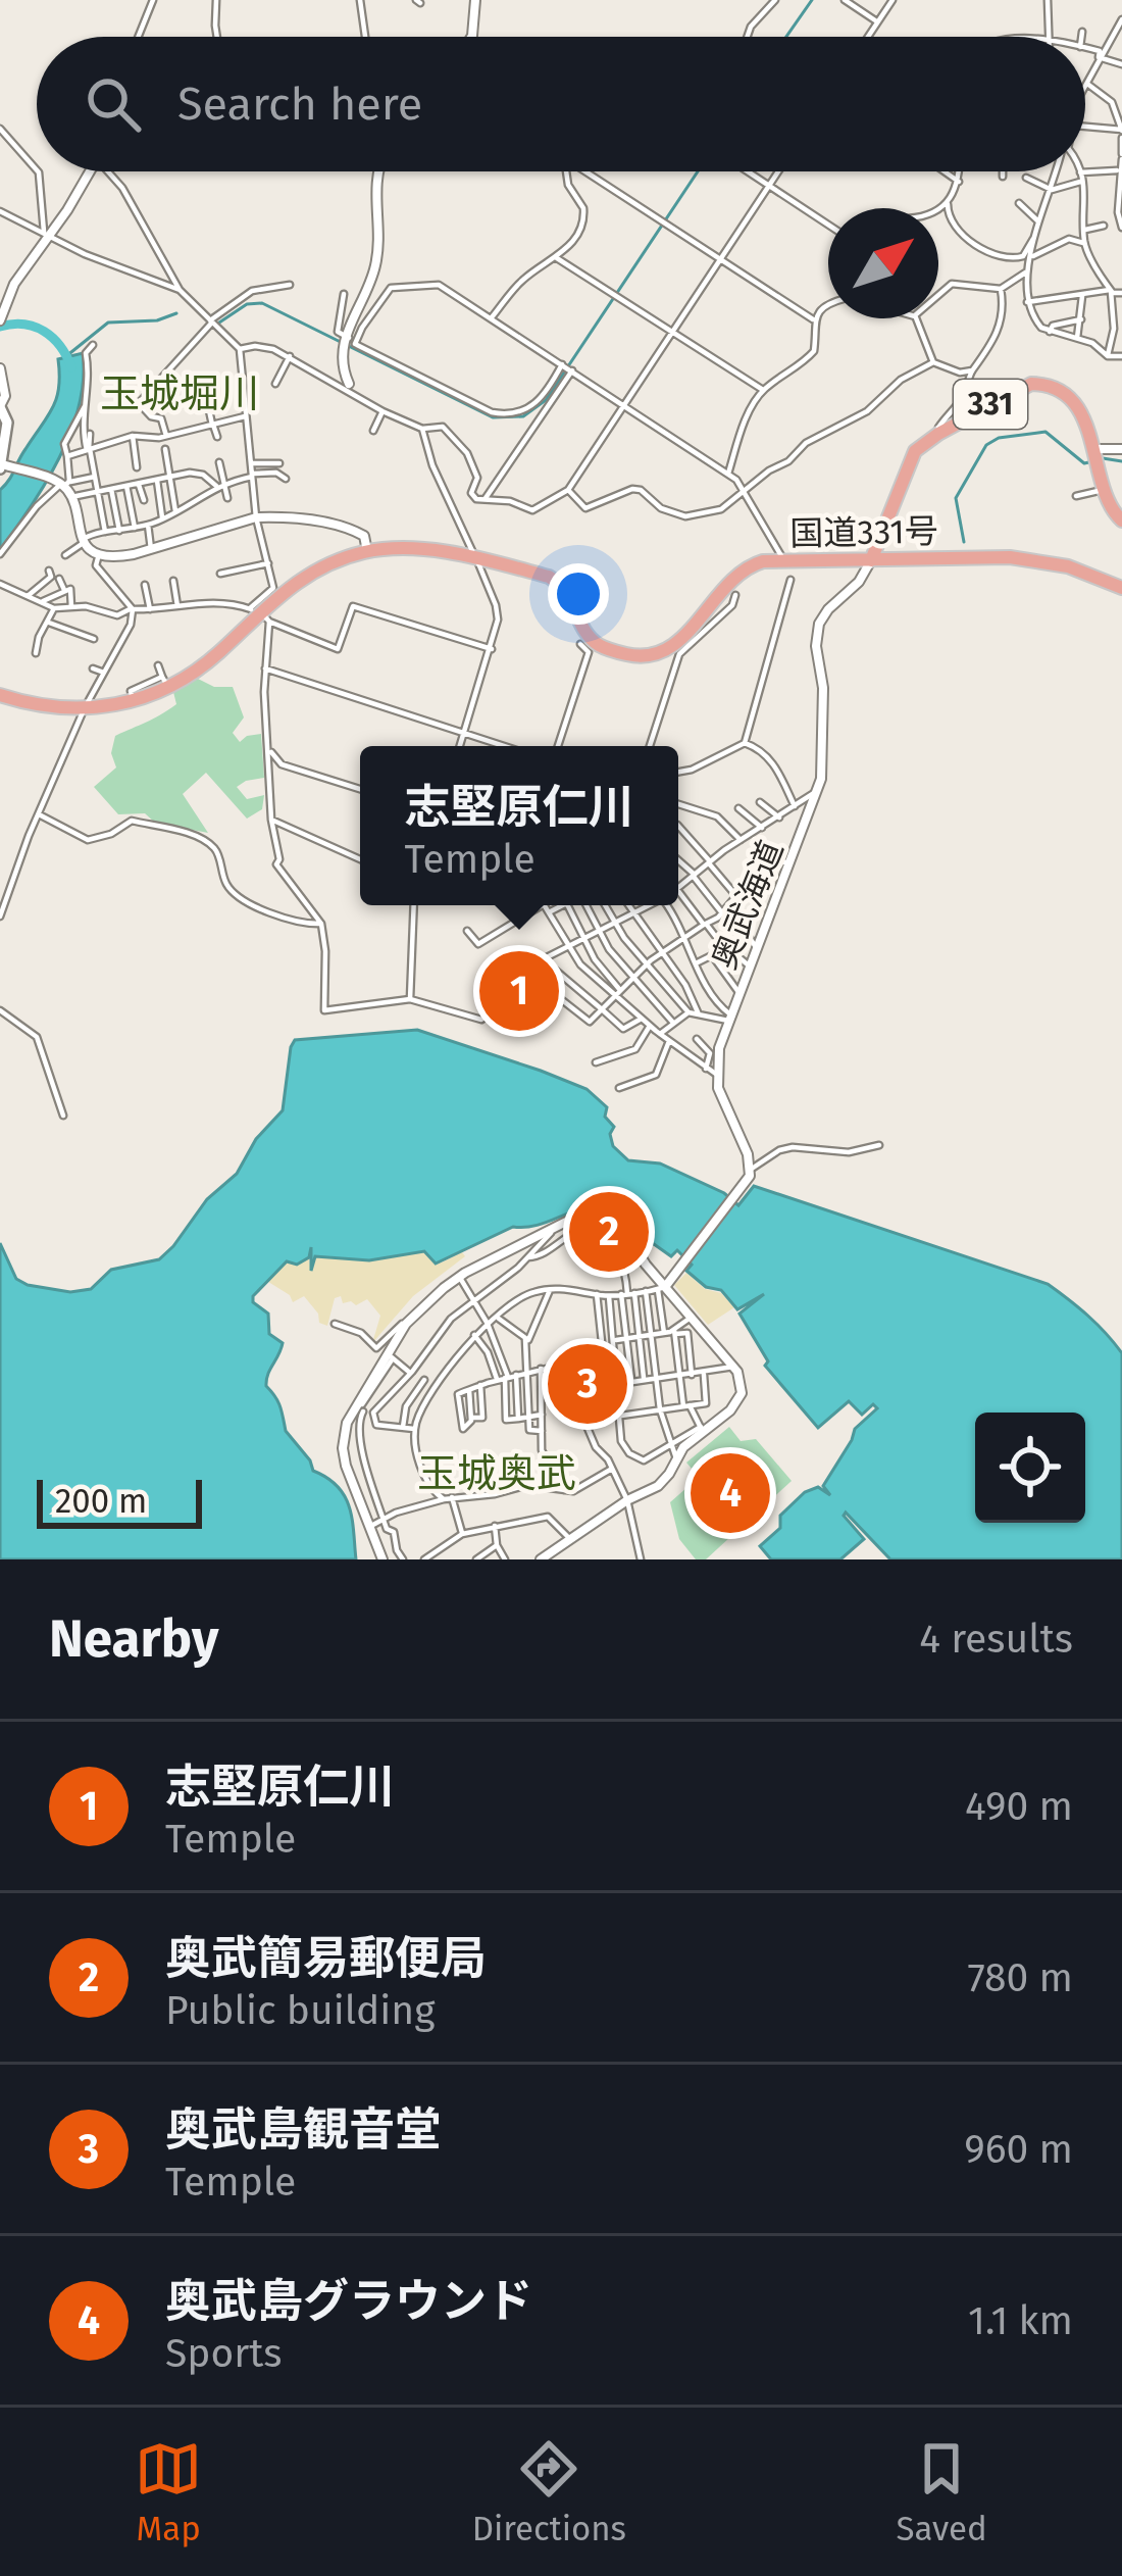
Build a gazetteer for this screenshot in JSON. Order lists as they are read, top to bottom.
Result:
{
  "streets": {
    "highway": ["331", "国道331号"],
    "street": ["奥武海道"]
  },
  "crossings": [
    ["331", "国道331号"],
    ["331", "奥武海道"],
    ["国道331号", "奥武海道"]
  ],
  "districts": ["玉城堀川", "玉城奥武"],
  "scale_bar": "200 m",
  "north": "top right",
  "page": {
    "search": "Search here",
    "popup": ["志堅原仁川", "Temple"],
    "pins": [
      "1",
      "2",
      "3",
      "4"
    ],
    "scale": "200 m",
    "heading": ["Nearby", "4 results"],
    "list": [
      {
        "mark": "1",
        "name": "志堅原仁川",
        "note": "Temple",
        "value": "490 m"
      },
      {
        "mark": "2",
        "name": "奥武簡易郵便局",
        "note": "Public building",
        "value": "780 m"
      },
      {
        "mark": "3",
        "name": "奥武島観音堂",
        "note": "Temple",
        "value": "960 m"
      },
      {
        "mark": "4",
        "name": "奥武島グラウンド",
        "note": "Sports",
        "value": "1.1 km"
      }
    ],
    "nav": ["Map", "Directions", "Saved"]
  }
}
